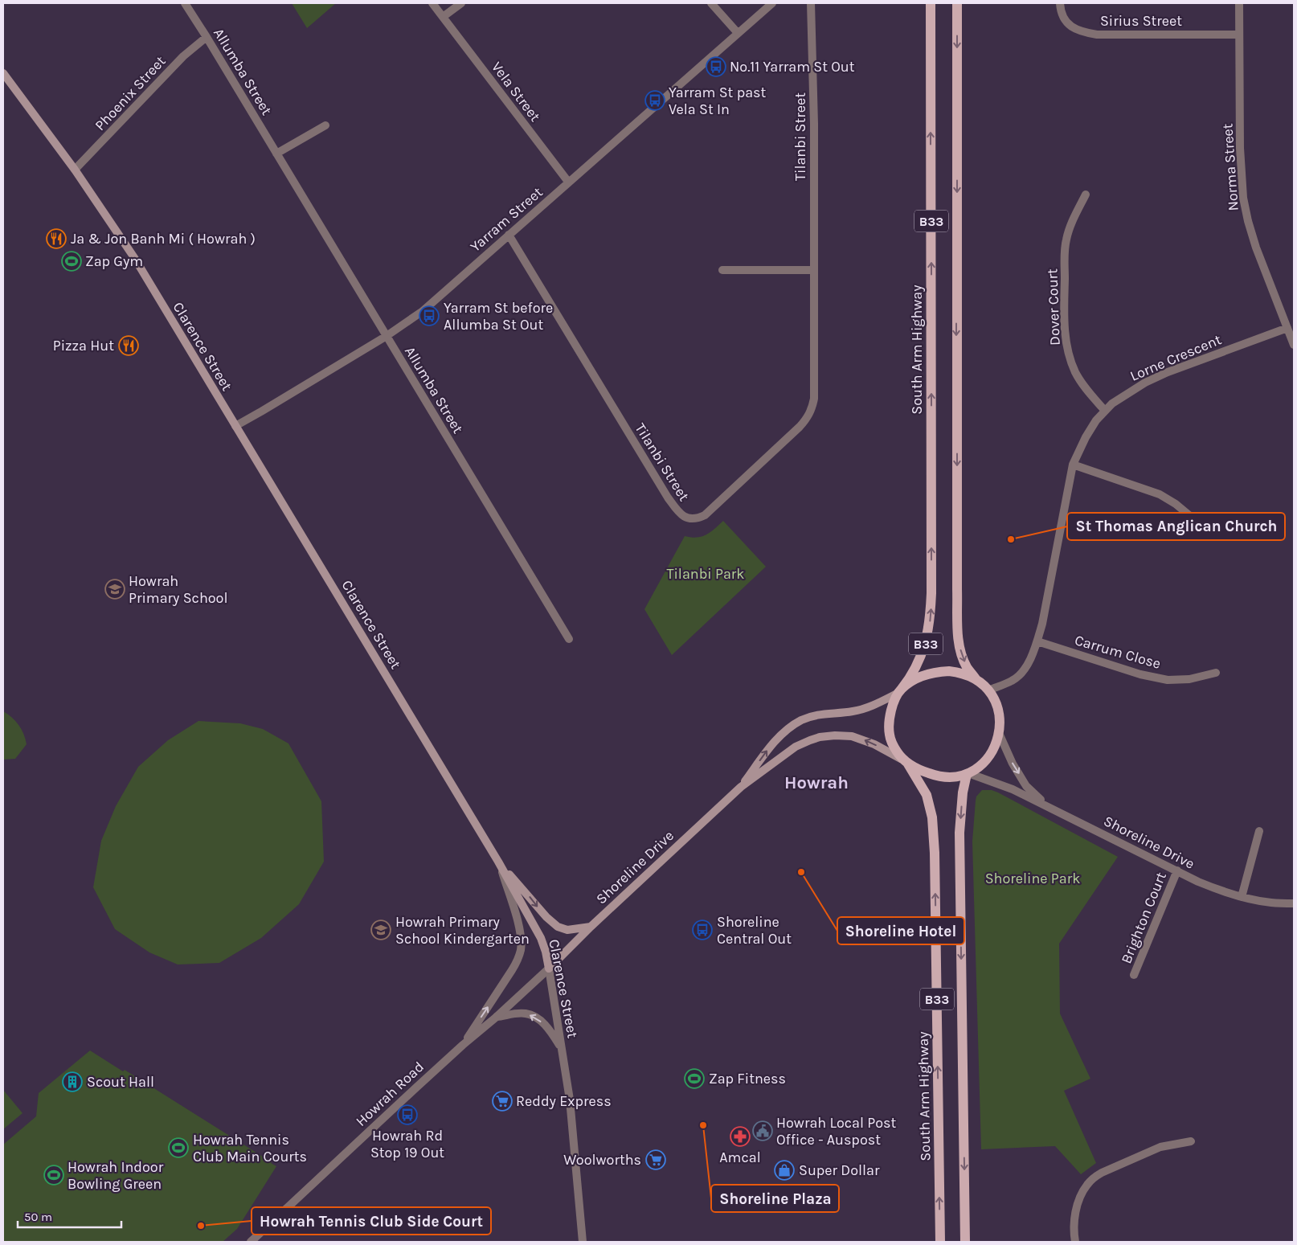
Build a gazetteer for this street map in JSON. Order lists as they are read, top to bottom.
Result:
{
  "streets": {
    "main road": [
      "B33",
      "Clarence Street",
      "South Arm Highway",
      "Shoreline Drive"
    ],
    "street": [
      "Sirius Street",
      "Allumba Street",
      "Vela Street",
      "Phoenix Street",
      "Tilanbi Street",
      "Norma Street",
      "Yarram Street",
      "Dover Court",
      "Lorne Crescent",
      "Carrum Close",
      "Brighton Court",
      "Howrah Road"
    ]
  },
  "crossings": [
    ["Sirius Street", "Norma Street"],
    ["Allumba Street", "Phoenix Street"],
    ["Allumba Street", "Yarram Street"],
    ["Vela Street", "Yarram Street"],
    ["Phoenix Street", "Clarence Street"],
    ["Tilanbi Street", "Yarram Street"],
    ["Norma Street", "Lorne Crescent"],
    ["Yarram Street", "Clarence Street"],
    ["B33", "South Arm Highway"],
    ["B33", "Lorne Crescent"],
    ["B33", "Shoreline Drive"],
    ["Dover Court", "Lorne Crescent"],
    ["Clarence Street", "Shoreline Drive"],
    ["Clarence Street", "Howrah Road"],
    ["South Arm Highway", "Lorne Crescent"],
    ["South Arm Highway", "Shoreline Drive"],
    ["Lorne Crescent", "Carrum Close"],
    ["Lorne Crescent", "Shoreline Drive"],
    ["Shoreline Drive", "Brighton Court"],
    ["Shoreline Drive", "Howrah Road"]
  ],
  "districts": ["Howrah"],
  "parks": ["Tilanbi Park", "Shoreline Park"],
  "places": {
    "bus stop": [
      "No.11 Yarram St Out",
      "Yarram St past Vela St In",
      "Yarram St before Allumba St Out",
      "Shoreline Central Out",
      "Howrah Rd Stop 19 Out"
    ],
    "restaurant": ["Ja & Jon Banh Mi ( Howrah )", "Pizza Hut"],
    "sports": [
      "Zap Gym",
      "Zap Fitness",
      "Howrah Tennis Club Main Courts",
      "Howrah Indoor Bowling Green"
    ],
    "other": [
      "St Thomas Anglican Church",
      "Shoreline Hotel",
      "Shoreline Plaza",
      "Howrah Tennis Club Side Court"
    ],
    "school or university": ["Howrah Primary School", "Howrah Primary School Kindergarten"],
    "building": ["Scout Hall"],
    "supermarket": ["Reddy Express", "Woolworths"],
    "public building": ["Howrah Local Post Office - Auspost"],
    "pharmacy": ["Amcal"],
    "shop": ["Super Dollar"]
  },
  "scale_bar": "50 m"
}
